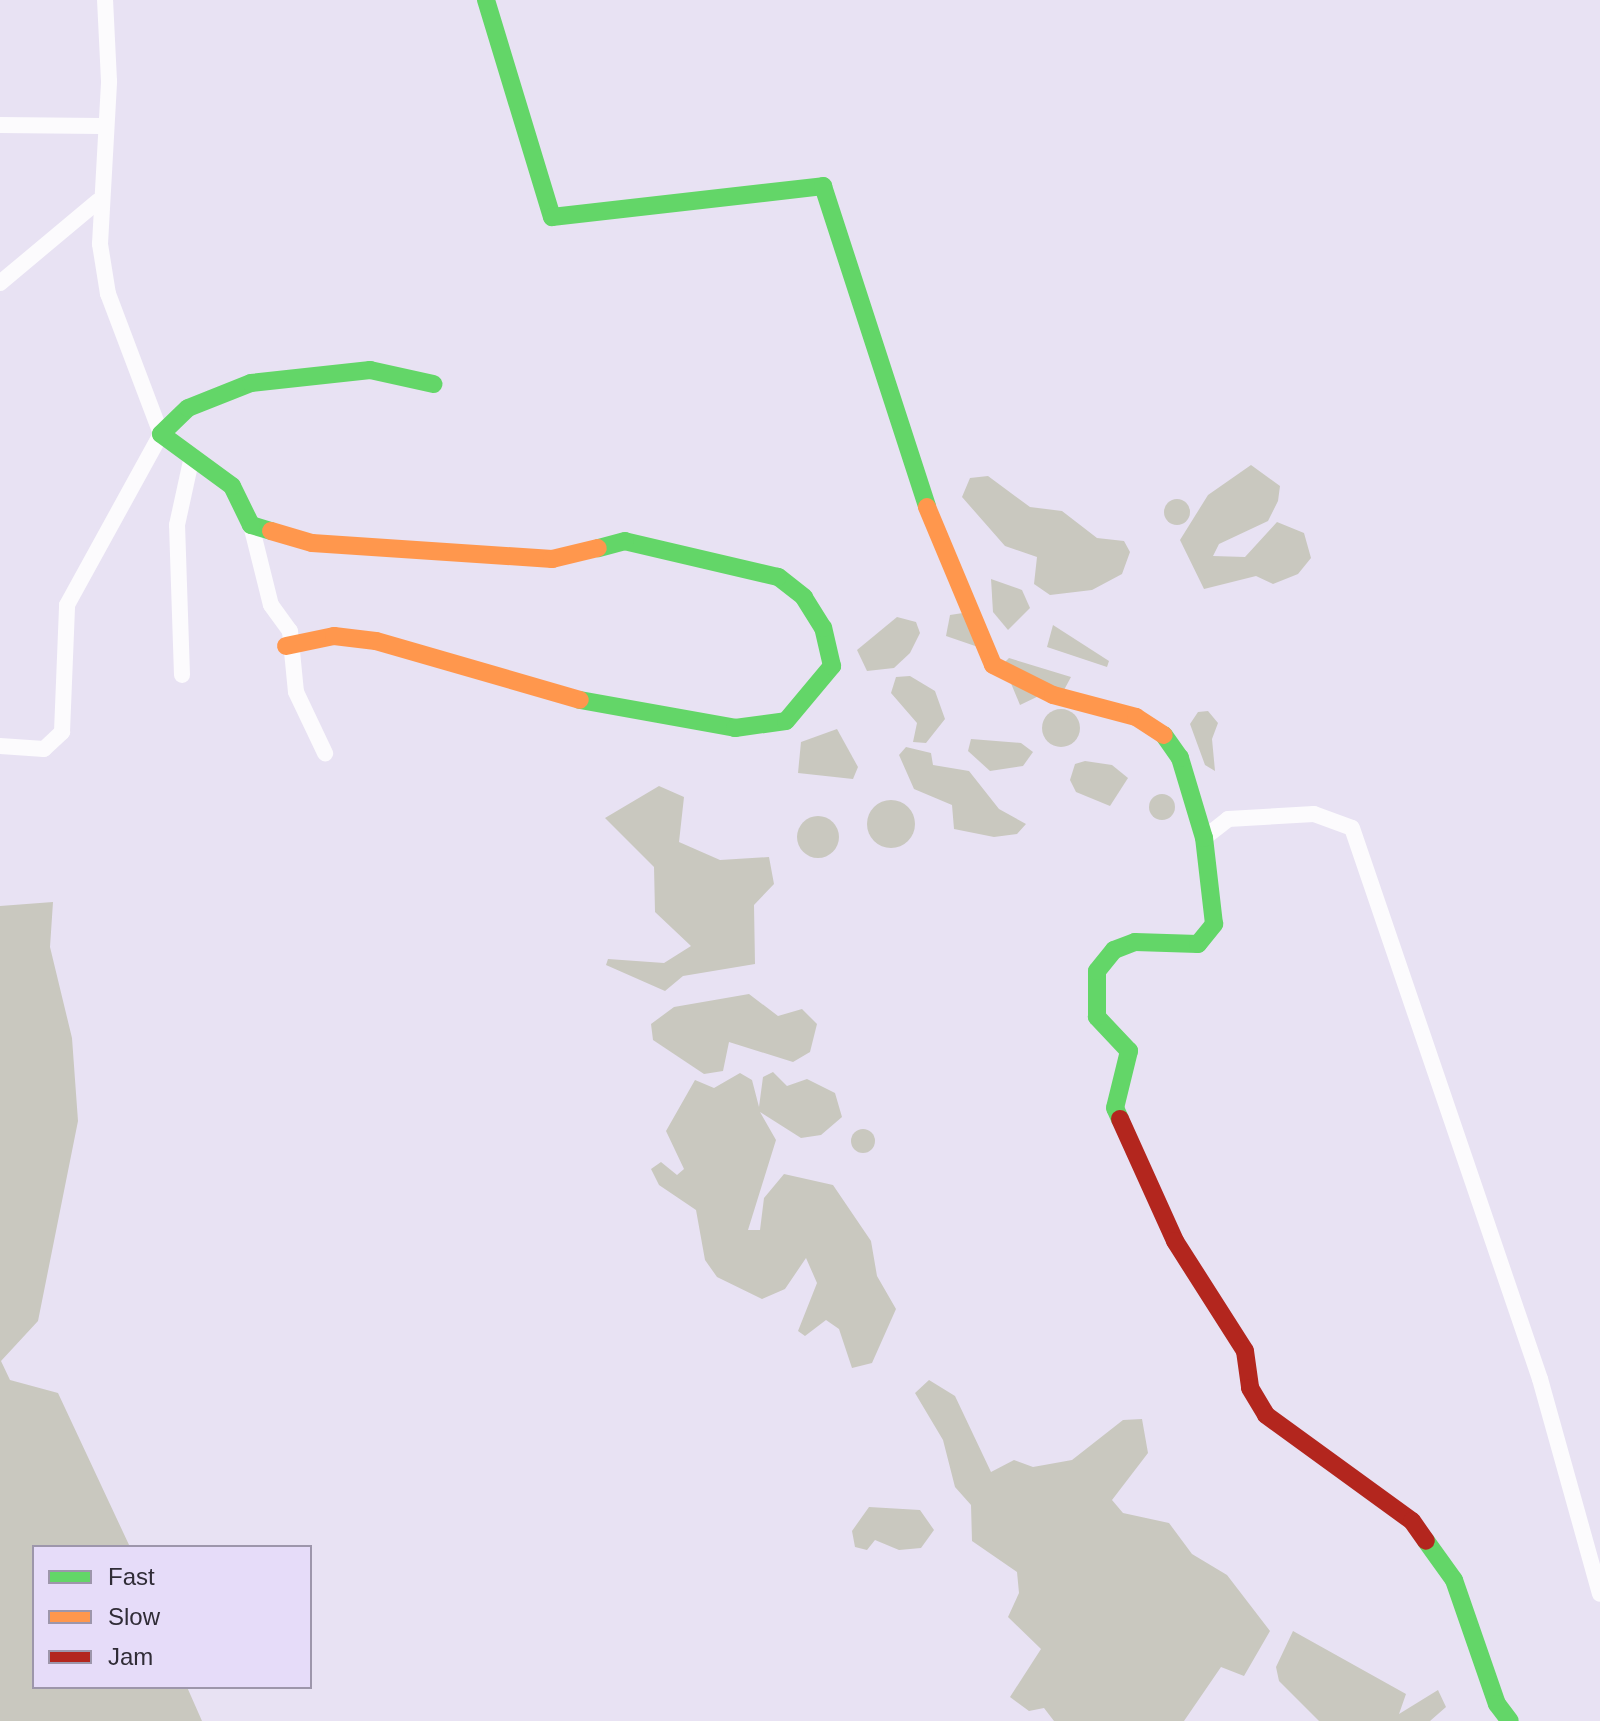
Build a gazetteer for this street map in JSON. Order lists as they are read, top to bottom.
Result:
{
  "legend": ["Fast", "Slow", "Jam"]
}
